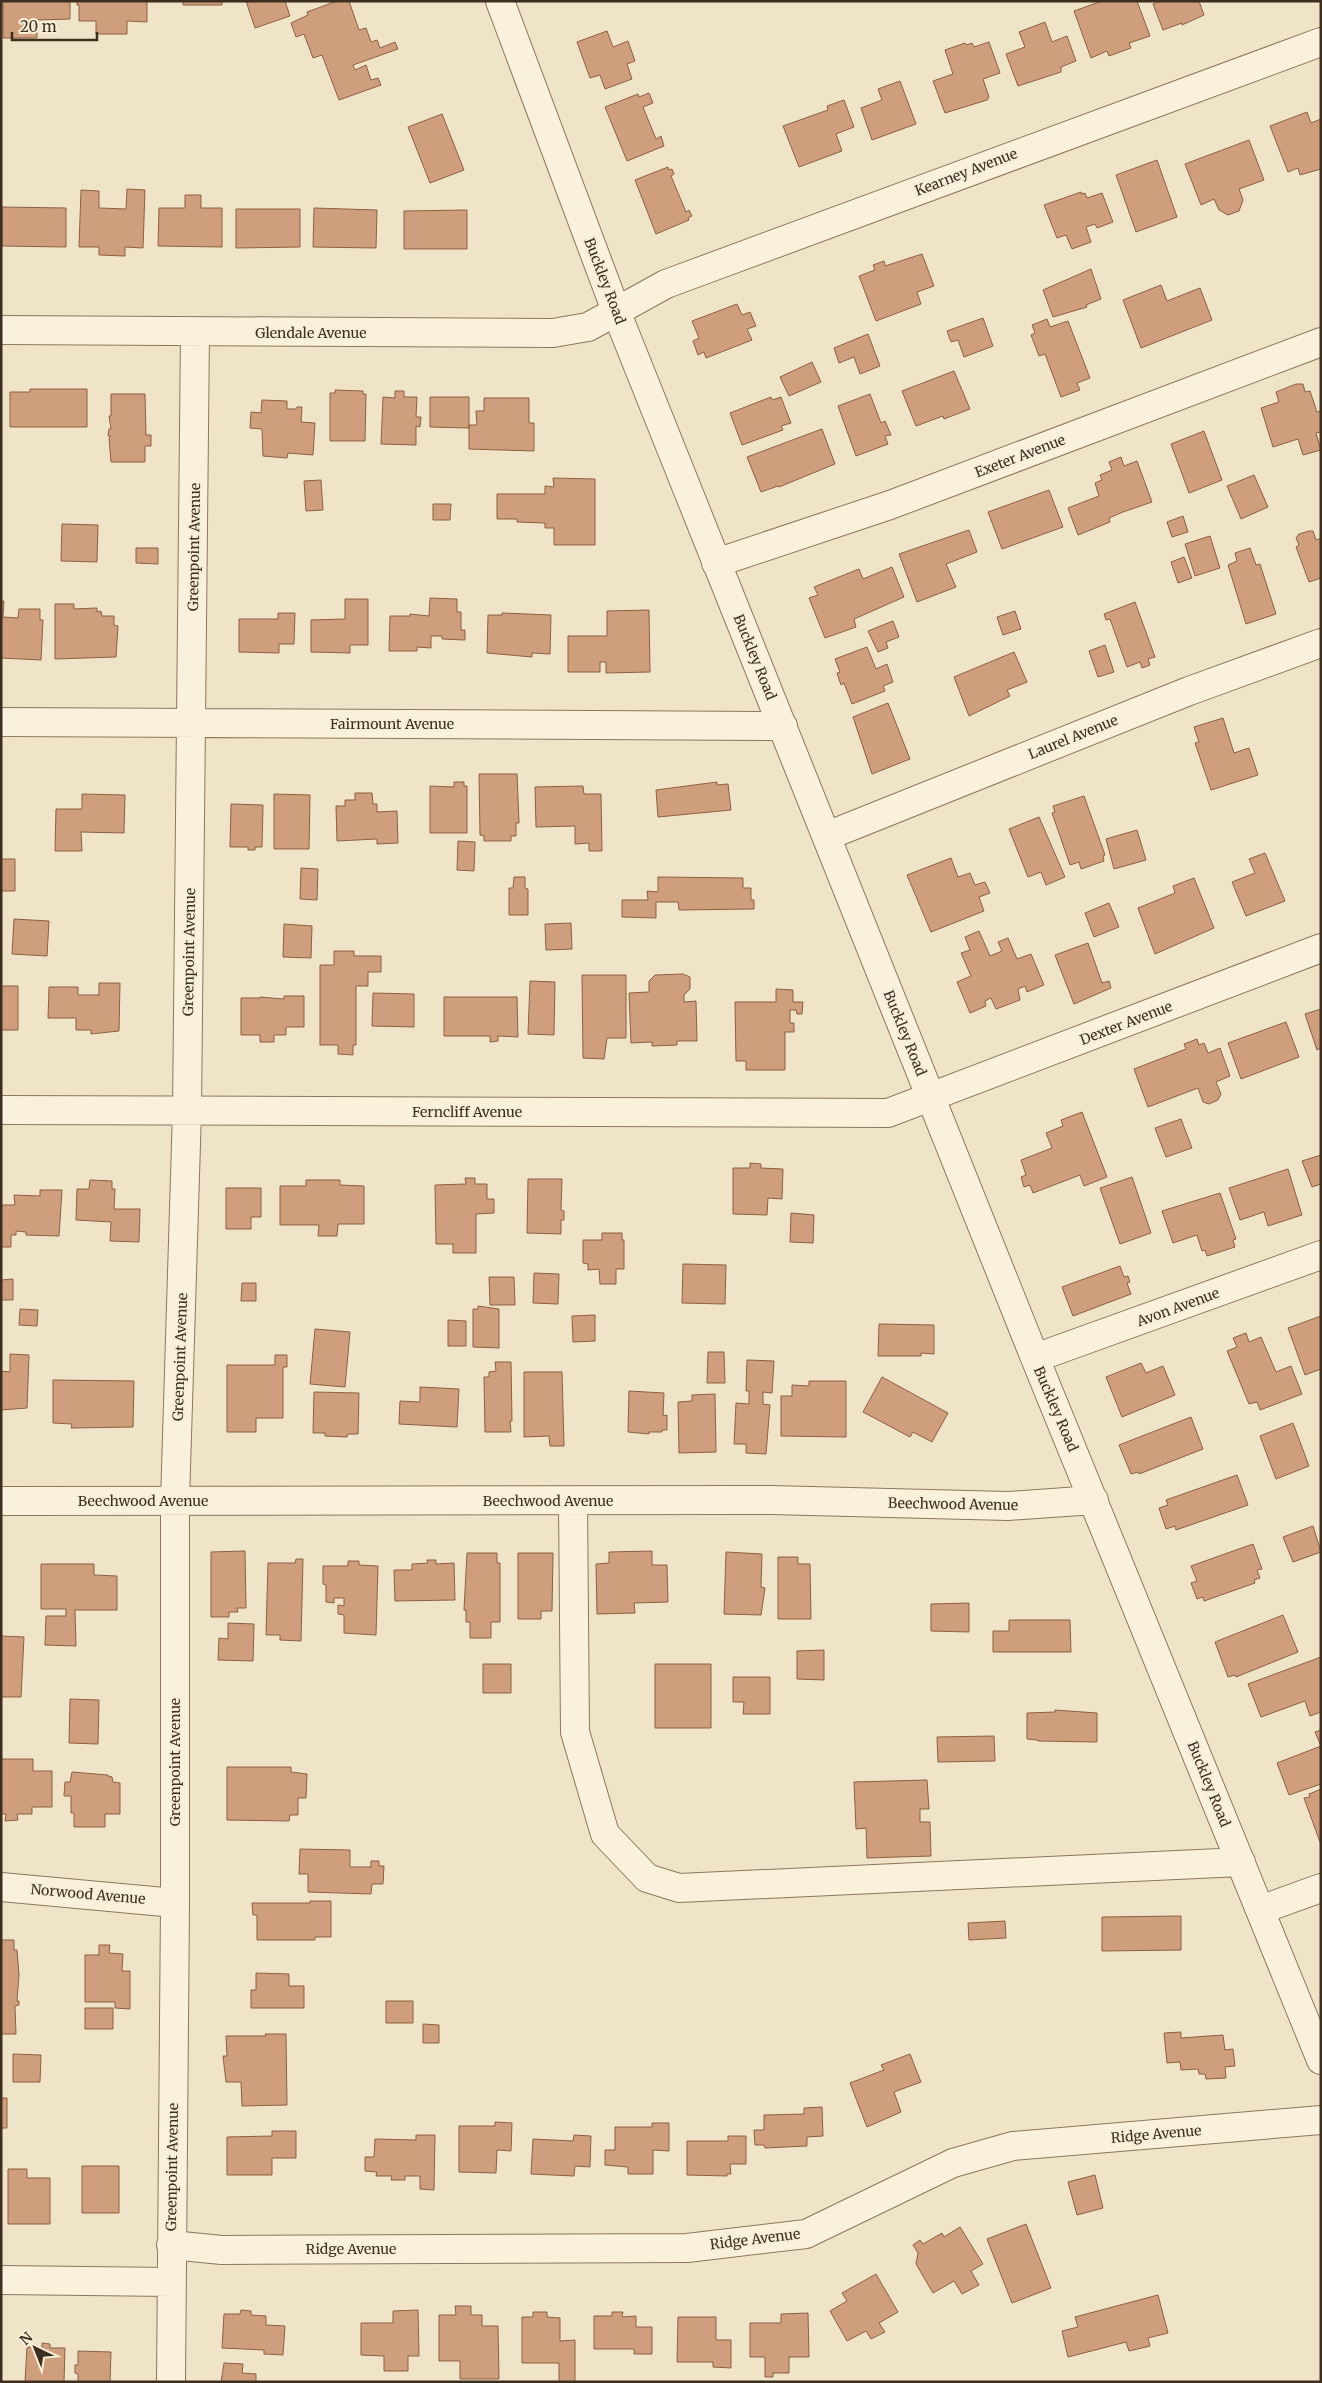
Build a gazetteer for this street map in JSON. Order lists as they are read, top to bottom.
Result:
{
  "streets": {
    "street": [
      "Kearney Avenue",
      "Buckley Road",
      "Glendale Avenue",
      "Exeter Avenue",
      "Greenpoint Avenue",
      "Fairmount Avenue",
      "Laurel Avenue",
      "Dexter Avenue",
      "Ferncliff Avenue",
      "Avon Avenue",
      "Beechwood Avenue",
      "Norwood Avenue",
      "Ridge Avenue"
    ]
  },
  "crossings": [
    ["Kearney Avenue", "Buckley Road"],
    ["Kearney Avenue", "Glendale Avenue"],
    ["Buckley Road", "Glendale Avenue"],
    ["Buckley Road", "Exeter Avenue"],
    ["Buckley Road", "Fairmount Avenue"],
    ["Buckley Road", "Laurel Avenue"],
    ["Buckley Road", "Dexter Avenue"],
    ["Buckley Road", "Ferncliff Avenue"],
    ["Buckley Road", "Avon Avenue"],
    ["Buckley Road", "Beechwood Avenue"],
    ["Glendale Avenue", "Greenpoint Avenue"],
    ["Greenpoint Avenue", "Fairmount Avenue"],
    ["Greenpoint Avenue", "Ferncliff Avenue"],
    ["Greenpoint Avenue", "Beechwood Avenue"],
    ["Greenpoint Avenue", "Norwood Avenue"],
    ["Greenpoint Avenue", "Ridge Avenue"],
    ["Dexter Avenue", "Ferncliff Avenue"]
  ],
  "scale_bar": "20 m",
  "north": "top left"
}
